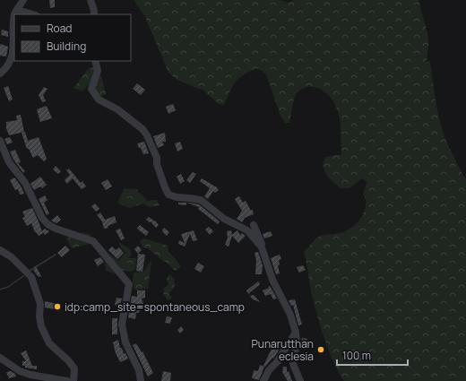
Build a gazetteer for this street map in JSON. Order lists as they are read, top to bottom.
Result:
{
  "places": ["idp:camp_site=spontaneous_camp", "Punarutthan eclesia"],
  "legend": ["Road", "Building"],
  "scale_bar": "100 m"
}
